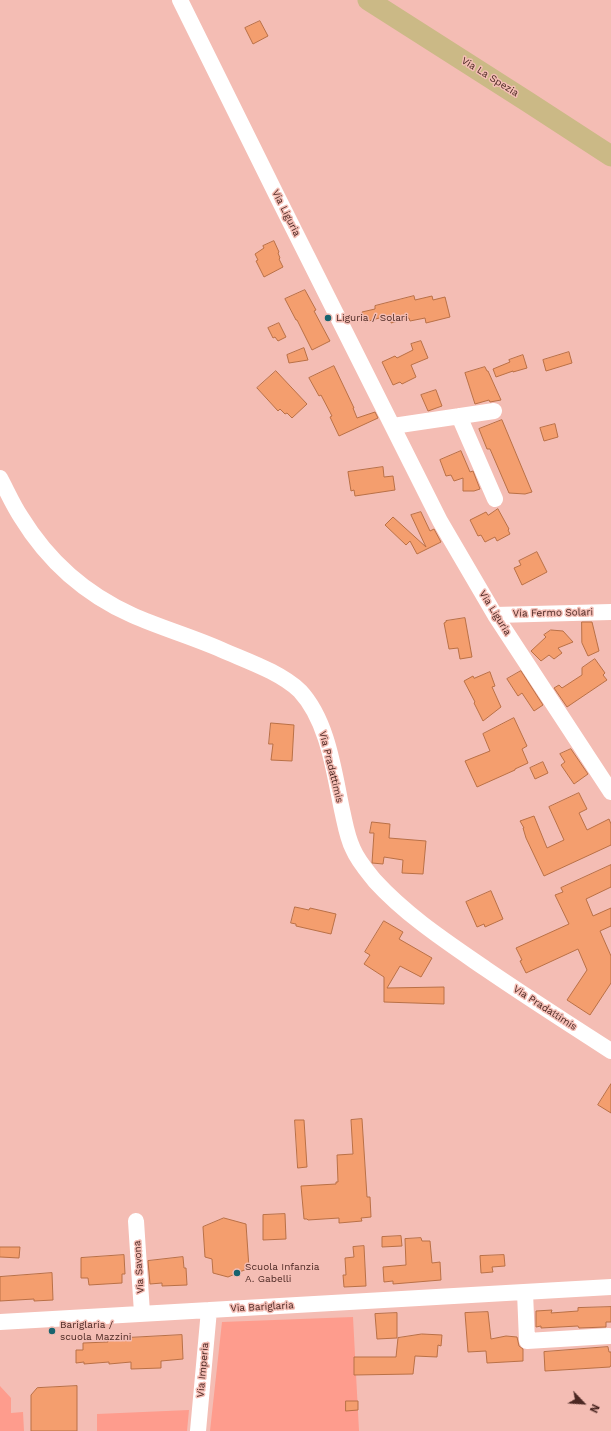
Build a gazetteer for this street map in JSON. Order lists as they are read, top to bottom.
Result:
{
  "streets": {
    "main road": ["Via La Spezia"],
    "street": [
      "Via Liguria",
      "Via Fermo Solari",
      "Via Pradattimis",
      "Via Savona",
      "Via Bariglaria",
      "Via Imperia"
    ]
  },
  "crossings": [
    ["Via Liguria", "Via Fermo Solari"],
    ["Via Savona", "Via Bariglaria"],
    ["Via Bariglaria", "Via Imperia"]
  ],
  "places": ["Liguria / Solari", "Scuola Infanzia A. Gabelli", "Bariglaria / scuola Mazzini"],
  "north": "bottom right"
}
